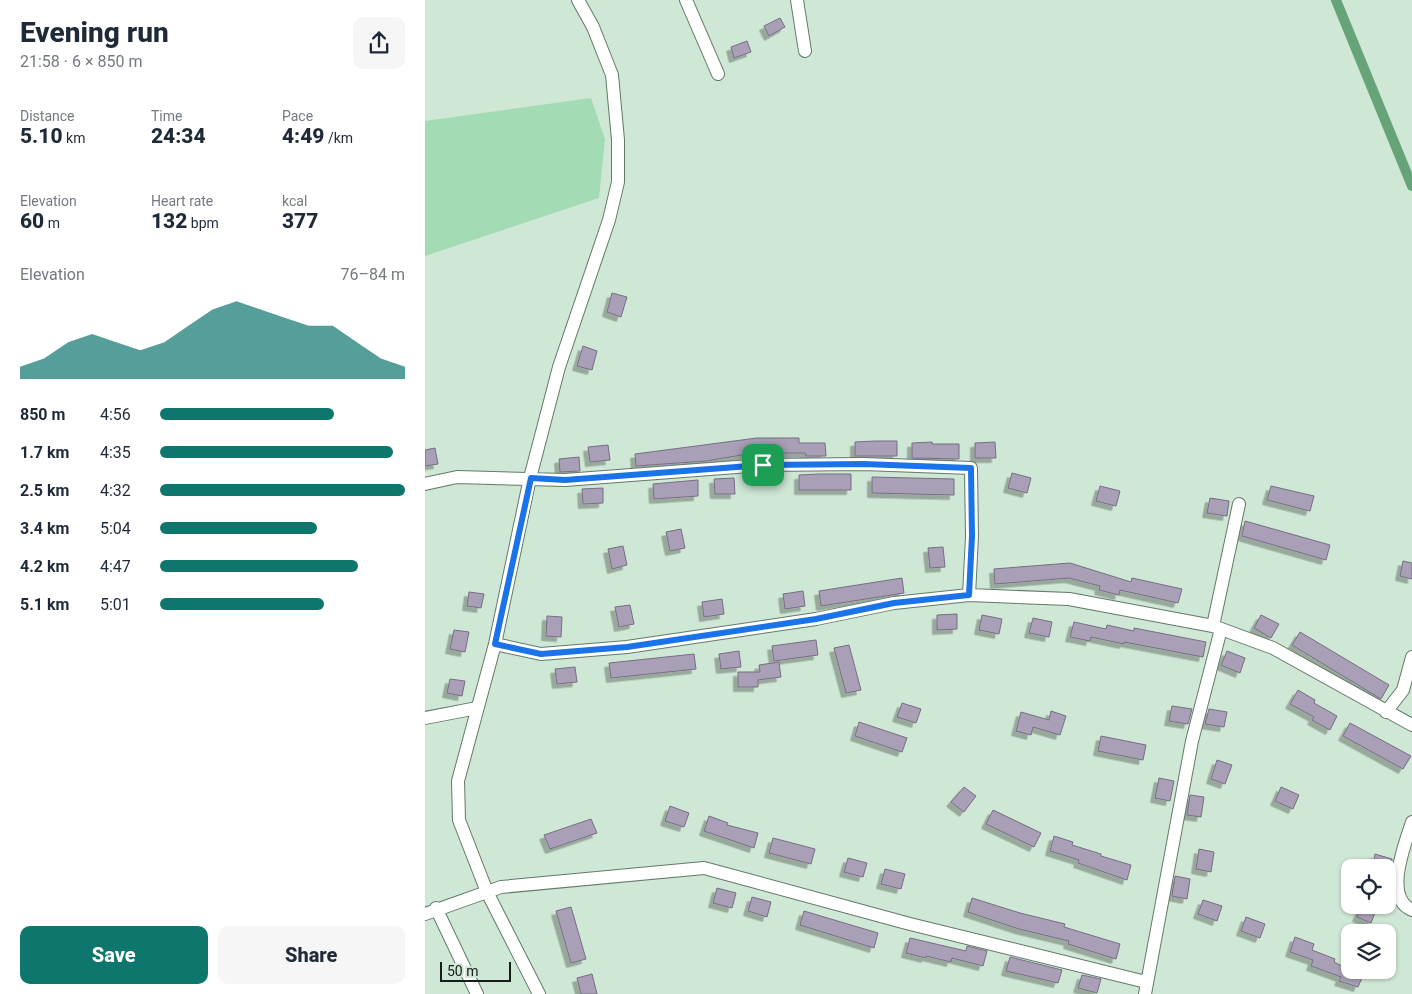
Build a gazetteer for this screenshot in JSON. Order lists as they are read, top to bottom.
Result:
{
  "scale_bar": "50 m",
  "page": {
    "heading": ["Evening run", "21:58 · 6 × 850 m"],
    "stats": [
      ["Distance", "5.10 km"],
      ["Time", "24:34"],
      ["Pace", "4:49 /km"],
      ["Elevation", "60 m"],
      ["Heart rate", "132 bpm"],
      ["kcal", "377"]
    ],
    "chart": ["Elevation", "76–84 m"],
    "list": [
      {
        "name": "850 m",
        "note": "4:56"
      },
      {
        "name": "1.7 km",
        "note": "4:35"
      },
      {
        "name": "2.5 km",
        "note": "4:32"
      },
      {
        "name": "3.4 km",
        "note": "5:04"
      },
      {
        "name": "4.2 km",
        "note": "4:47"
      },
      {
        "name": "5.1 km",
        "note": "5:01"
      }
    ],
    "buttons": ["Save", "Share"],
    "scale": "50 m"
  }
}
